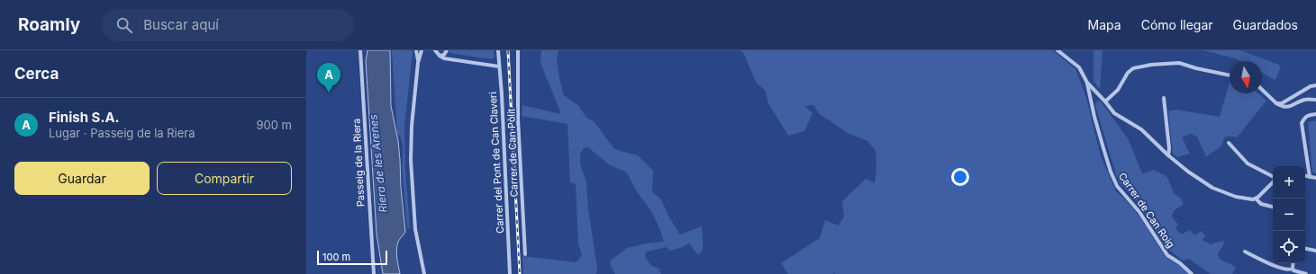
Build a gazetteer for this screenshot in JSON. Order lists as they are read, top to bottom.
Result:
{
  "streets": {
    "street": [
      "Carrer de Can Pòlit",
      "Passeig de la Riera",
      "Carrer del Pont de Can Claveri",
      "Carrer de Can Roig"
    ]
  },
  "water": ["Riera de les Arenes"],
  "scale_bar": "100 m",
  "north": "bottom",
  "page": {
    "header": "Roamly",
    "search": "Buscar aquí",
    "nav": ["Mapa", "Cómo llegar", "Guardados"],
    "heading": "Cerca",
    "pins": "A",
    "list": [
      {
        "mark": "A",
        "name": "Finish S.A.",
        "note": "Lugar · Passeig de la Riera",
        "value": "900 m"
      }
    ],
    "buttons": ["Guardar", "Compartir"],
    "map_buttons": ["+", "−"],
    "scale": "100 m"
  }
}
